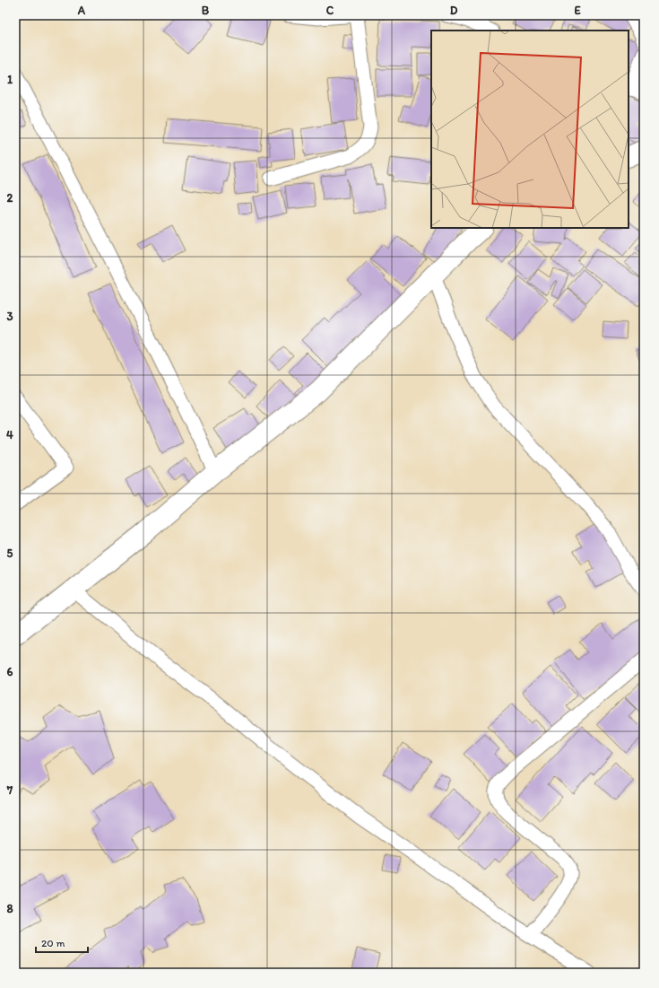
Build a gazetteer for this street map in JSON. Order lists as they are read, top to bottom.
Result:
{
  "scale_bar": "20 m",
  "grid": {
    "columns": [
      "A",
      "B",
      "C",
      "D",
      "E"
    ],
    "rows": [
      "1",
      "2",
      "3",
      "4",
      "5",
      "6",
      "7",
      "8"
    ]
  }
}
